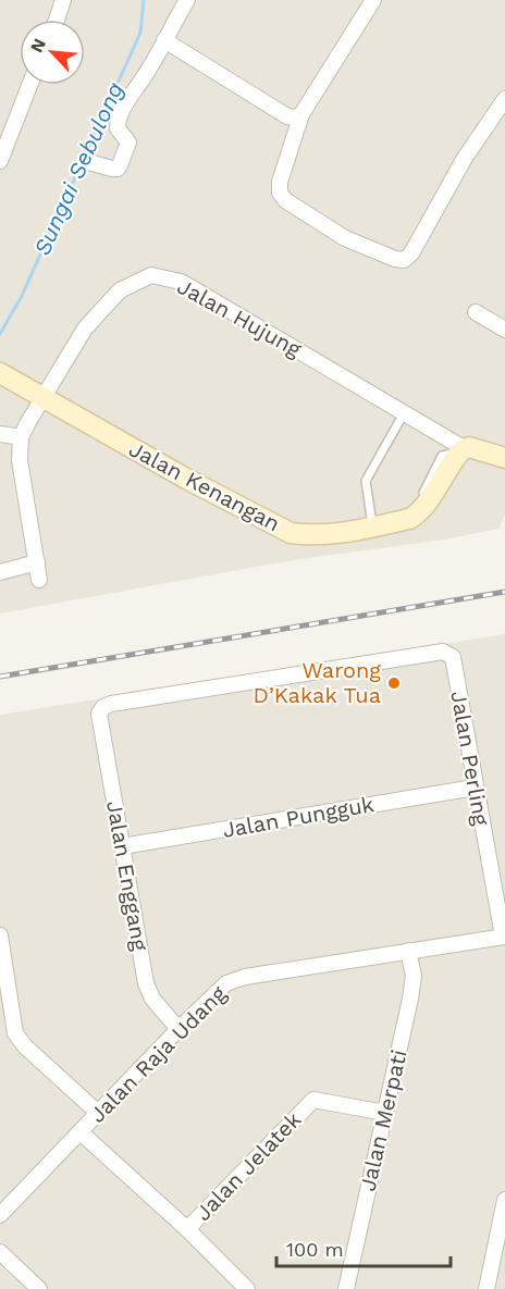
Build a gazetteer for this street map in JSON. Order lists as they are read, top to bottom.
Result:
{
  "streets": {
    "street": [
      "Jalan Hujung",
      "Jalan Kenangan",
      "Jalan Perling",
      "Jalan Pungguk",
      "Jalan Enggang",
      "Jalan Raja Udang",
      "Jalan Merpati",
      "Jalan Jelatek"
    ]
  },
  "crossings": [
    ["Jalan Hujung", "Jalan Kenangan"],
    ["Jalan Perling", "Jalan Pungguk"],
    ["Jalan Perling", "Jalan Enggang"],
    ["Jalan Perling", "Jalan Raja Udang"],
    ["Jalan Pungguk", "Jalan Enggang"],
    ["Jalan Enggang", "Jalan Raja Udang"],
    ["Jalan Raja Udang", "Jalan Merpati"],
    ["Jalan Merpati", "Jalan Jelatek"]
  ],
  "water": ["Sungai Sebulong"],
  "places": ["Warong D’Kakak Tua"],
  "scale_bar": "100 m",
  "north": "top left"
}
